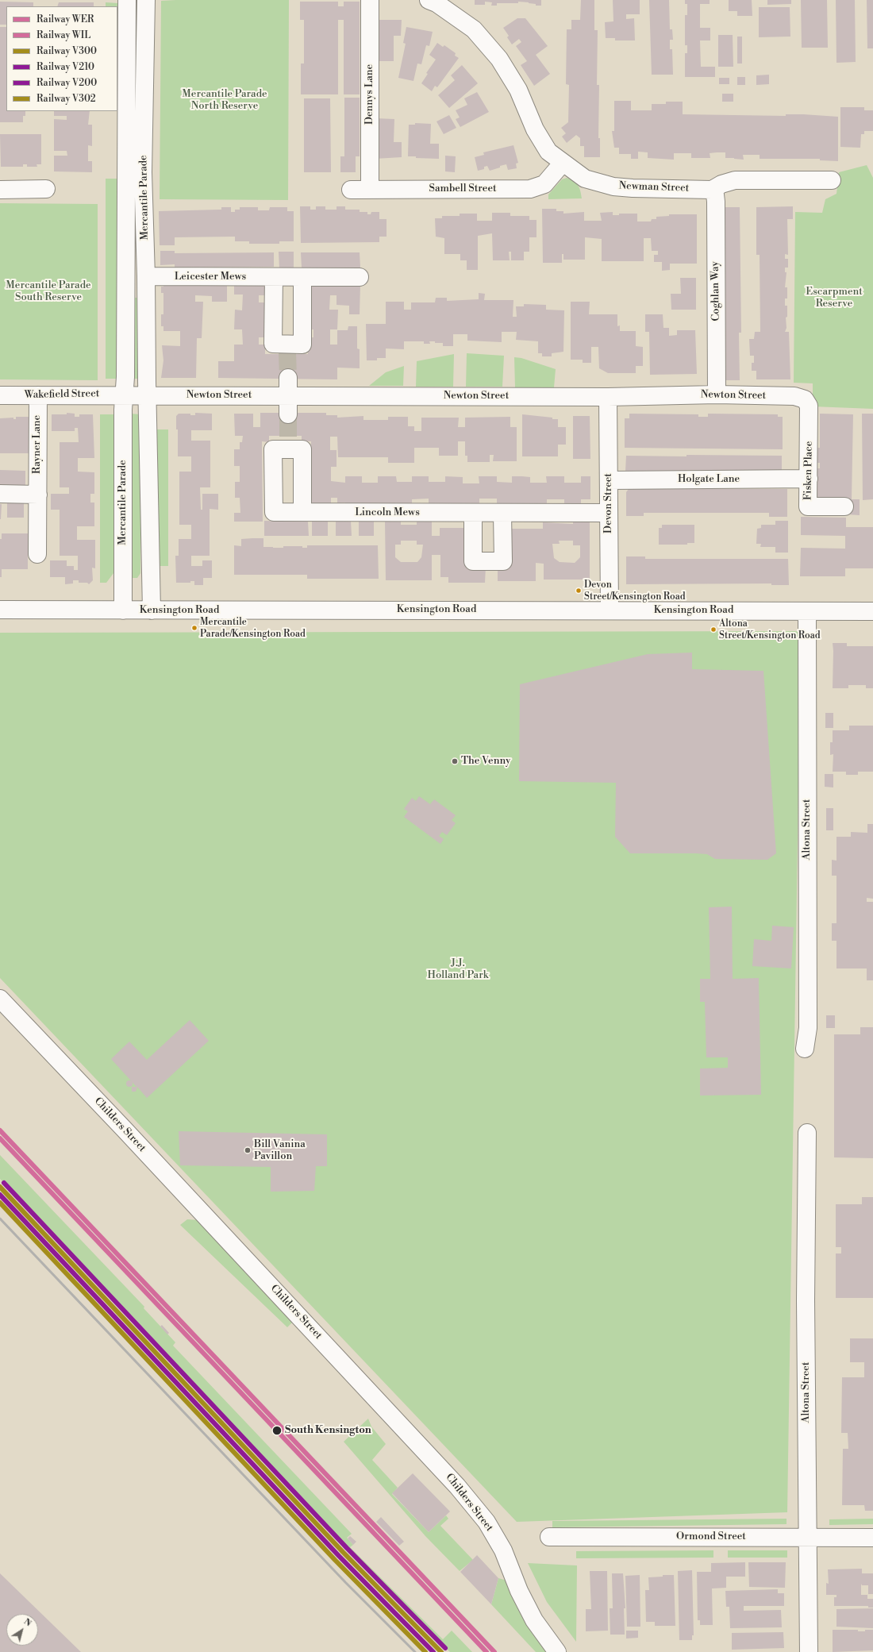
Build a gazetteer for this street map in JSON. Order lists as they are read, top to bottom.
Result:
{
  "streets": {
    "street": [
      "Dennys Lane",
      "Newman Street",
      "Sambell Street",
      "Mercantile Parade",
      "Leicester Mews",
      "Coghlan Way",
      "Wakefield Street",
      "Newton Street",
      "Rayner Lane",
      "Fisken Place",
      "Holgate Lane",
      "Devon Street",
      "Lincoln Mews",
      "Kensington Road",
      "Altona Street",
      "Childers Street",
      "Ormond Street"
    ]
  },
  "crossings": [
    ["Dennys Lane", "Sambell Street"],
    ["Newman Street", "Sambell Street"],
    ["Newman Street", "Coghlan Way"],
    ["Mercantile Parade", "Leicester Mews"],
    ["Mercantile Parade", "Wakefield Street"],
    ["Mercantile Parade", "Newton Street"],
    ["Mercantile Parade", "Kensington Road"],
    ["Coghlan Way", "Newton Street"],
    ["Wakefield Street", "Rayner Lane"],
    ["Newton Street", "Fisken Place"],
    ["Newton Street", "Devon Street"],
    ["Fisken Place", "Holgate Lane"],
    ["Holgate Lane", "Devon Street"],
    ["Devon Street", "Lincoln Mews"],
    ["Devon Street", "Kensington Road"],
    ["Kensington Road", "Altona Street"],
    ["Altona Street", "Ormond Street"]
  ],
  "parks": [
    "Mercantile Parade North Reserve",
    "Mercantile Parade South Reserve",
    "Escarpment Reserve",
    "J.J. Holland Park"
  ],
  "places": [
    "Devon Street/Kensington Road",
    "Mercantile Parade/Kensington Road",
    "Altona Street/Kensington Road",
    "The Venny",
    "Bill Vanina Pavillon",
    "South Kensington"
  ],
  "lines": [
    "rail line WER",
    "rail line WIL",
    "rail line V200",
    "rail line V300",
    "rail line V210",
    "rail line V302"
  ],
  "legend": [
    "Railway WER",
    "Railway WIL",
    "Railway V300",
    "Railway V210",
    "Railway V200",
    "Railway V302"
  ],
  "north": "top right"
}
